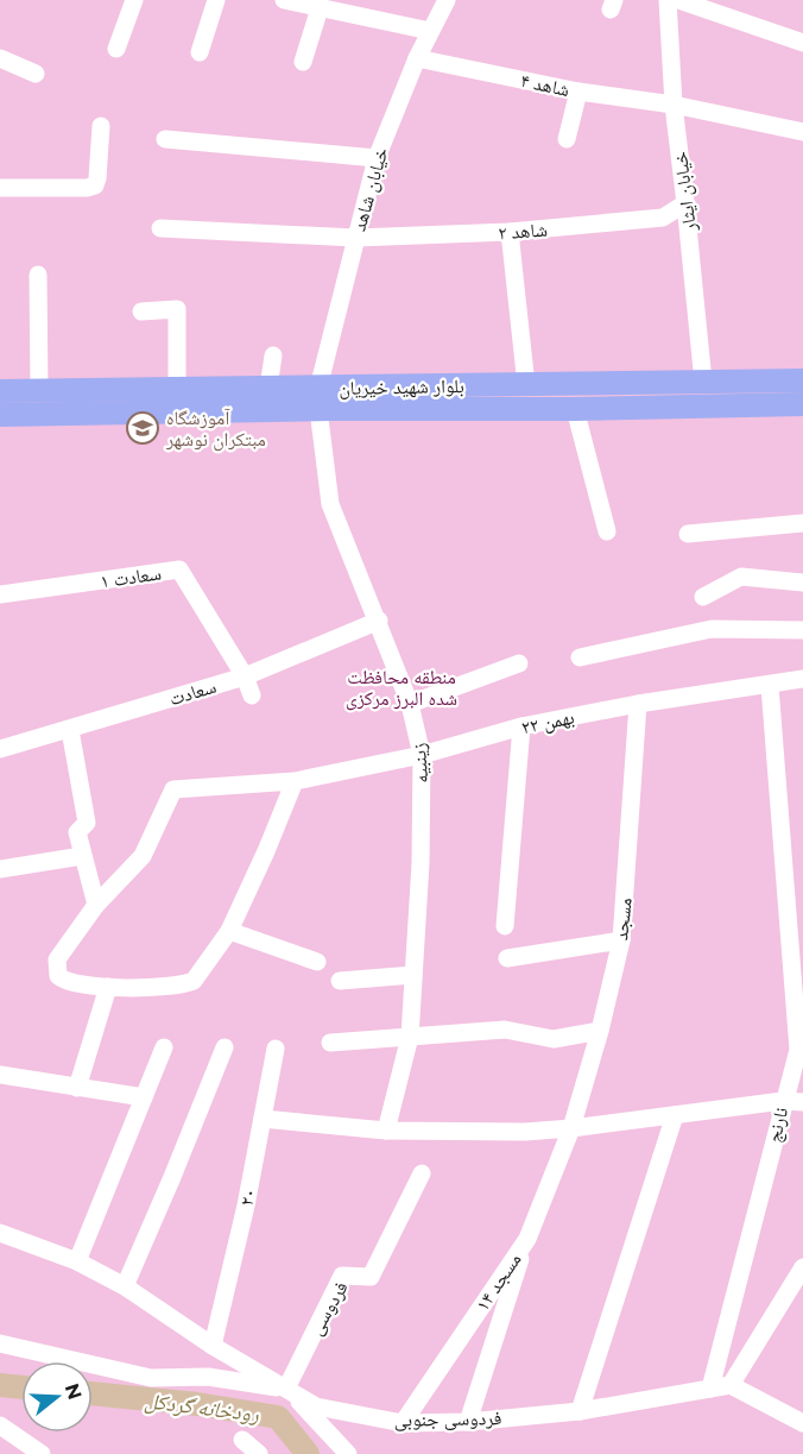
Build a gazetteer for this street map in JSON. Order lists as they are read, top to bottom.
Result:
{
  "streets": {
    "main road": ["بلوار شهید خیریان"],
    "street": [
      "شاهد ۴",
      "خیابان شاهد",
      "خیابان ایثار",
      "شاهد ۲",
      "سعادت ۱",
      "سعادت",
      "۲۲ بهمن",
      "زینبیه",
      "مسجد",
      "نارنج",
      "۲۰",
      "مسجد ۱۴",
      "فردوسی",
      "فردوسی جنوبی"
    ]
  },
  "crossings": [
    ["شاهد ۴", "خیابان شاهد"],
    ["شاهد ۴", "خیابان ایثار"],
    ["خیابان شاهد", "شاهد ۲"],
    ["خیابان شاهد", "بلوار شهید خیریان"],
    ["خیابان شاهد", "زینبیه"],
    ["خیابان ایثار", "شاهد ۲"],
    ["خیابان ایثار", "بلوار شهید خیریان"],
    ["بلوار شهید خیریان", "زینبیه"],
    ["سعادت ۱", "سعادت"],
    ["سعادت", "زینبیه"],
    ["۲۲ بهمن", "زینبیه"],
    ["۲۲ بهمن", "مسجد"],
    ["۲۲ بهمن", "نارنج"],
    ["مسجد", "مسجد ۱۴"],
    ["نارنج", "فردوسی جنوبی"],
    ["۲۰", "فردوسی جنوبی"],
    ["مسجد ۱۴", "فردوسی جنوبی"],
    ["فردوسی", "فردوسی جنوبی"]
  ],
  "water": ["رودخانه گردکل"],
  "parks": ["منطقه محافظت شده البرز مرکزی"],
  "places": {
    "school or university": ["آموزشگاه مبتکران نوشهر"]
  },
  "north": "right"
}
